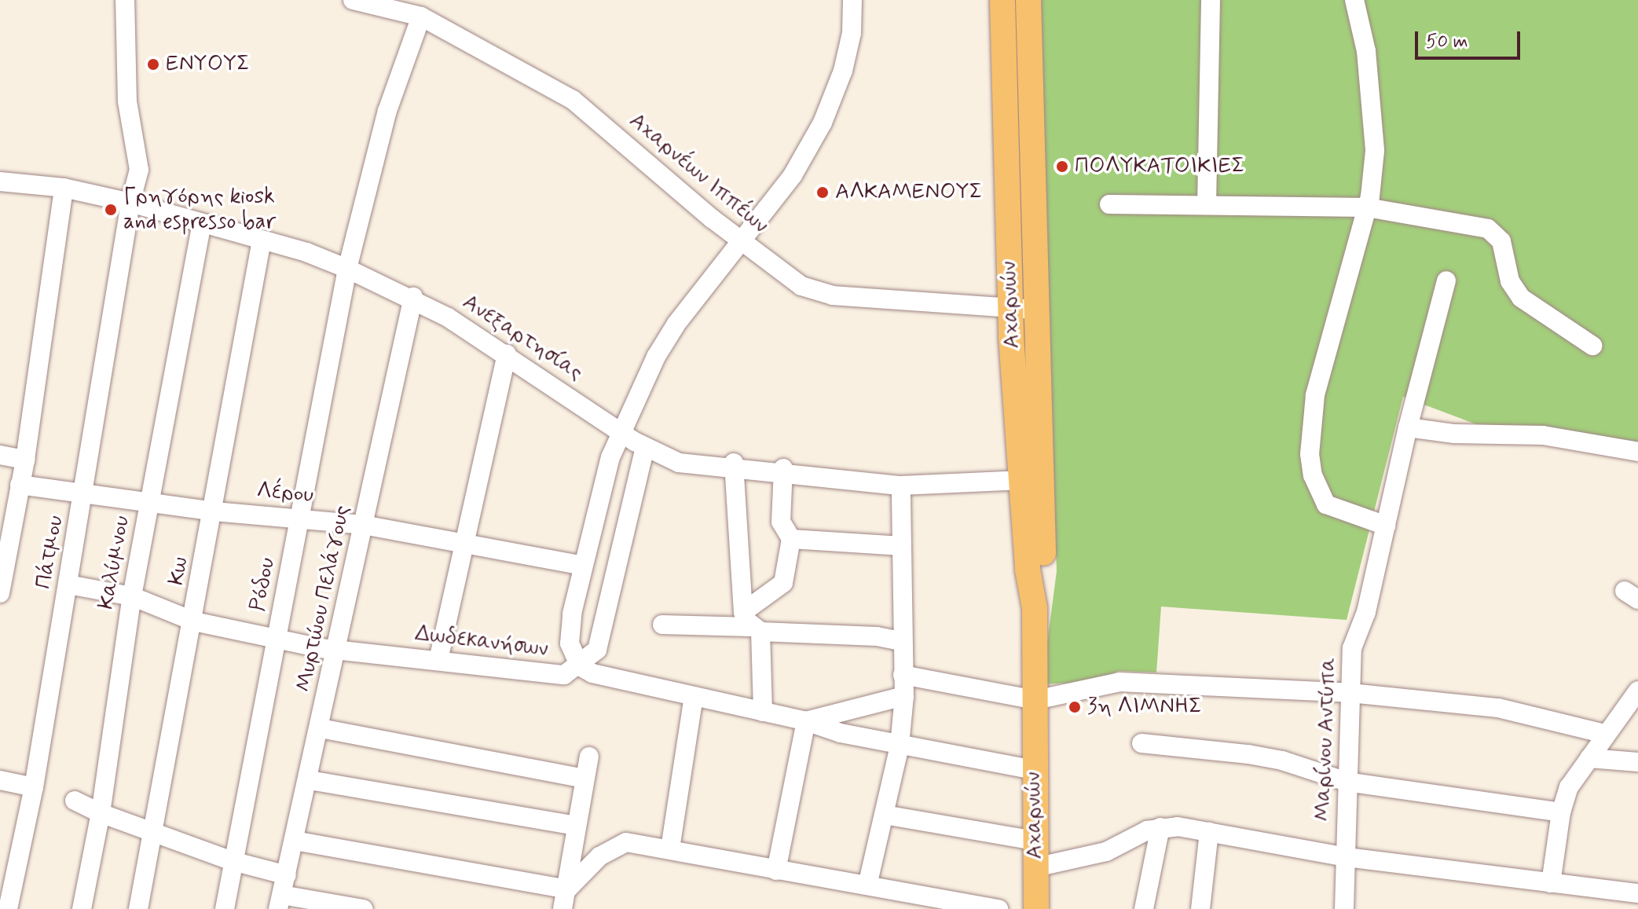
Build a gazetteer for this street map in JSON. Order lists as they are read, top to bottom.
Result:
{
  "streets": {
    "main road": ["Αχαρνών"],
    "street": [
      "Αχαρνέων Ιππέων",
      "Ανεξαρτησίας",
      "Λέρου",
      "Πάτμου",
      "Καλύμνου",
      "Κω",
      "Ρόδου",
      "Μυρτώου Πελάγους",
      "Δωδεκανήσων",
      "Μαρίνου Αντύπα"
    ]
  },
  "crossings": [
    ["Αχαρνέων Ιππέων", "Αχαρνών"],
    ["Αχαρνέων Ιππέων", "Ρόδου"],
    ["Αχαρνών", "Ανεξαρτησίας"],
    ["Ανεξαρτησίας", "Πάτμου"],
    ["Ανεξαρτησίας", "Καλύμνου"],
    ["Ανεξαρτησίας", "Κω"],
    ["Ανεξαρτησίας", "Ρόδου"],
    ["Ανεξαρτησίας", "Μυρτώου Πελάγους"],
    ["Λέρου", "Πάτμου"],
    ["Λέρου", "Καλύμνου"],
    ["Λέρου", "Κω"],
    ["Λέρου", "Ρόδου"],
    ["Λέρου", "Μυρτώου Πελάγους"],
    ["Πάτμου", "Δωδεκανήσων"],
    ["Καλύμνου", "Δωδεκανήσων"],
    ["Κω", "Δωδεκανήσων"],
    ["Ρόδου", "Δωδεκανήσων"],
    ["Μυρτώου Πελάγους", "Δωδεκανήσων"]
  ],
  "places": [
    "ΕΝΥΟΥΣ",
    "ΠΟΛΥΚΑΤΟΙΚΙΕΣ",
    "ΑΛΚΑΜΕΝΟΥΣ",
    "Γρηγόρης kiosk and espresso bar",
    "3η ΛΙΜΝΗΣ"
  ],
  "scale_bar": "50 m"
}
